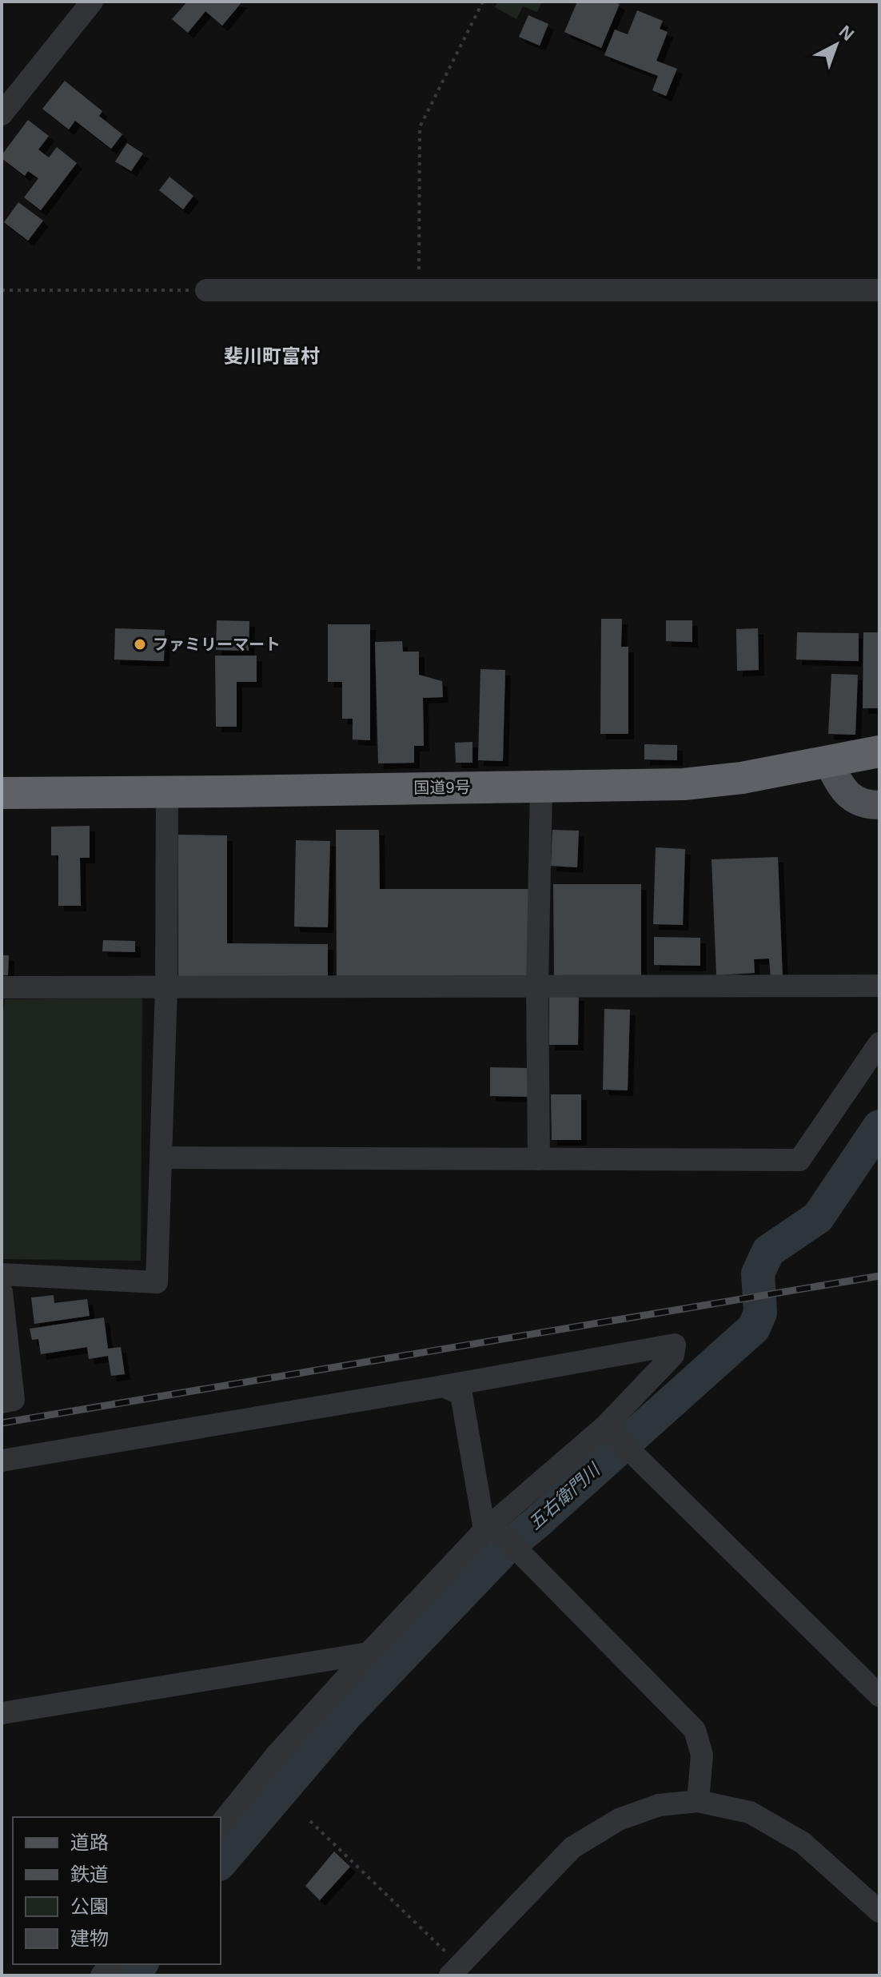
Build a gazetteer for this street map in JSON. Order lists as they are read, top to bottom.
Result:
{
  "streets": {
    "highway": ["国道9号"]
  },
  "districts": ["斐川町富村"],
  "water": ["五右衛門川"],
  "places": ["ファミリーマート"],
  "legend": [
    "道路",
    "鉄道",
    "公園",
    "建物"
  ],
  "north": "top right"
}
